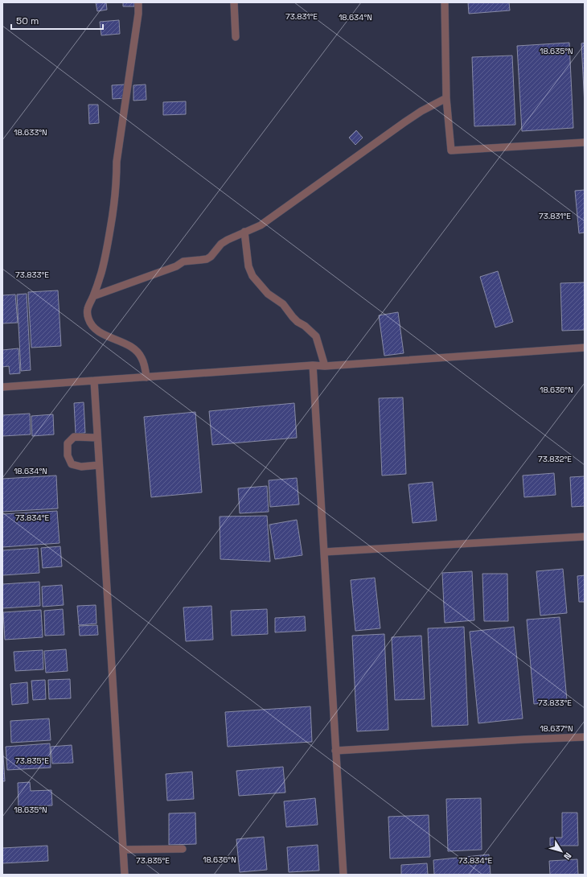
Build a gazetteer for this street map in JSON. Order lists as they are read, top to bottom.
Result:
{
  "scale_bar": "50 m",
  "north": "bottom right",
  "coordinates": [
    "73.831°E",
    "18.634°N",
    "18.635°N",
    "18.633°N",
    "73.833°E",
    "18.636°N",
    "73.832°E",
    "73.834°E",
    "18.637°N",
    "73.835°E"
  ]
}
